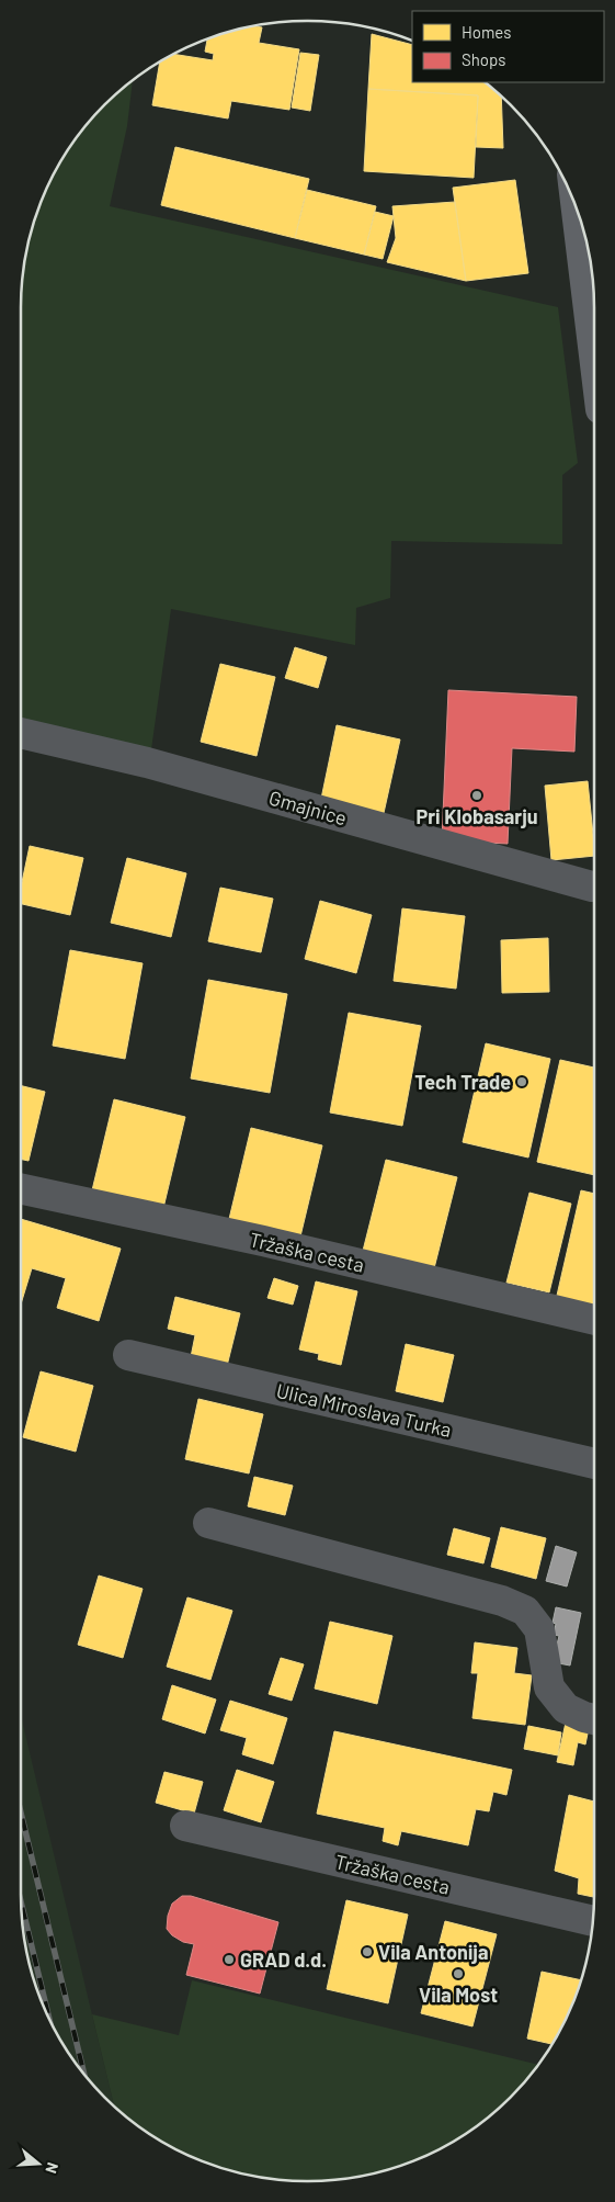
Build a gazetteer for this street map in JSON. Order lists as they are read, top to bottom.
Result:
{
  "streets": {
    "street": ["Gmajnice", "Tržaška cesta", "Ulica Miroslava Turka"]
  },
  "places": [
    "Pri Klobasarju",
    "Tech Trade",
    "Vila Antonija",
    "GRAD d.d.",
    "Vila Most"
  ],
  "legend": ["Homes", "Shops"],
  "north": "right"
}
